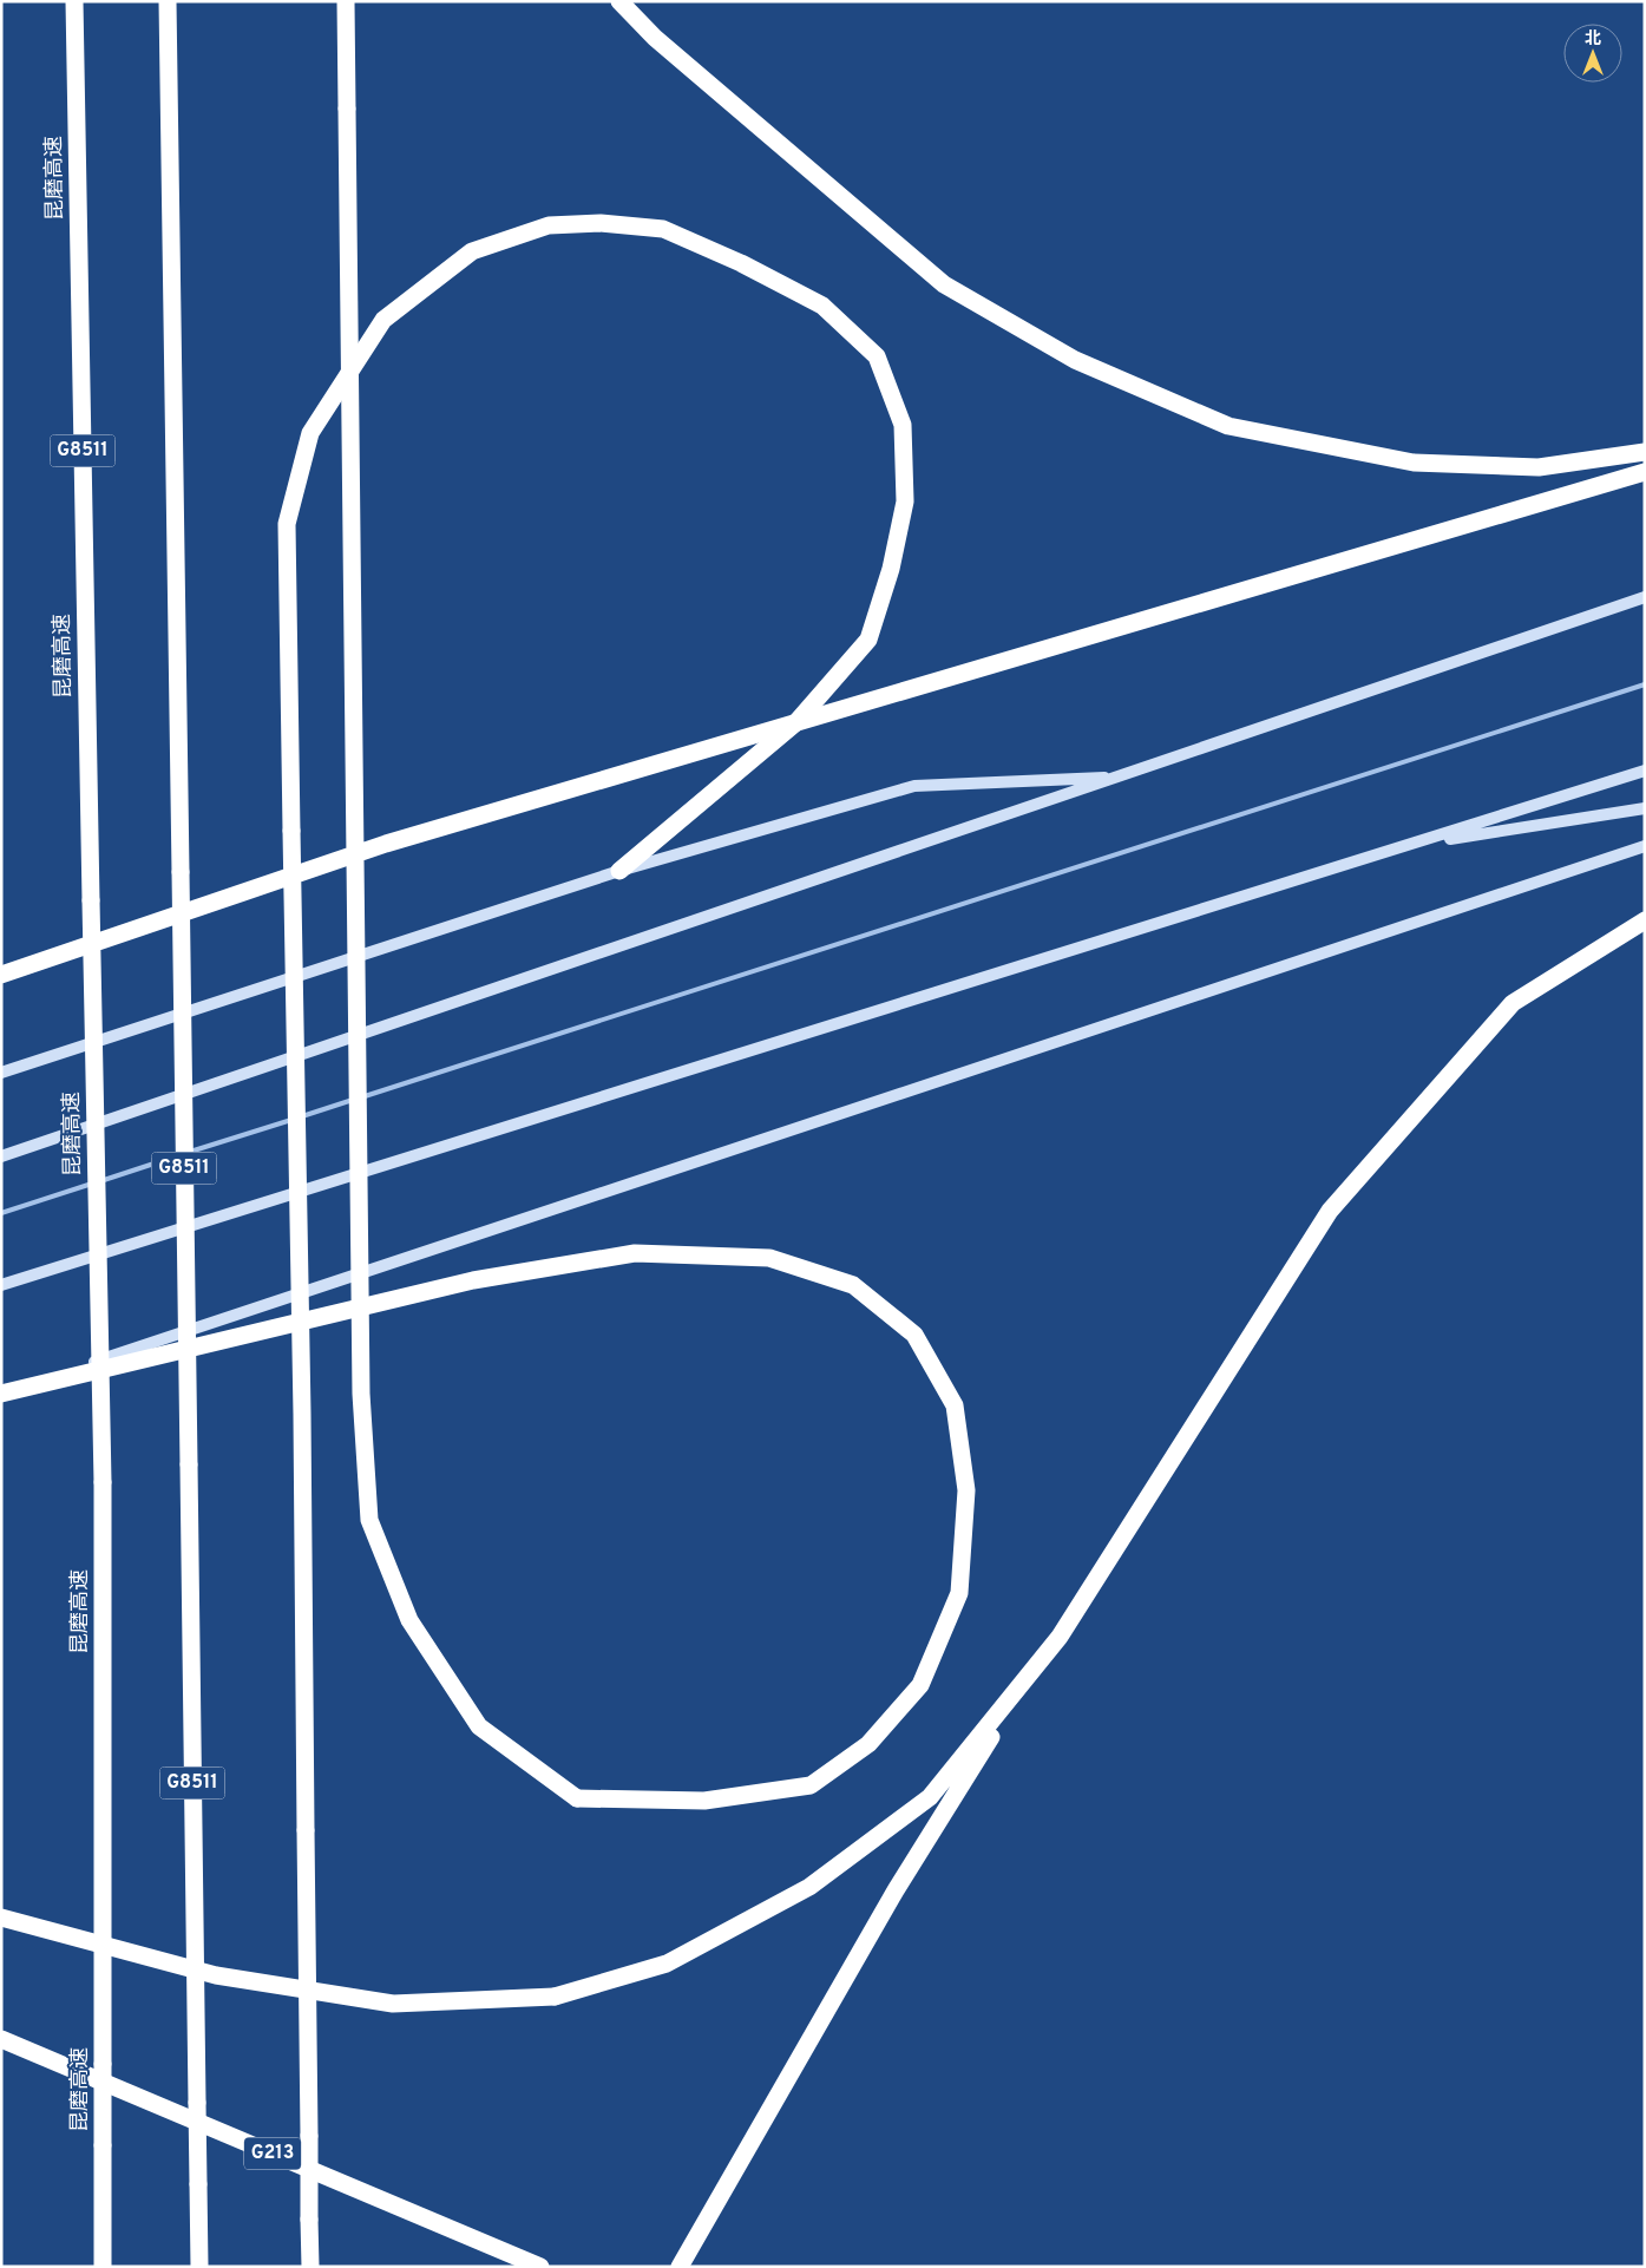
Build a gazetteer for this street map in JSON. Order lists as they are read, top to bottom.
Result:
{
  "streets": {
    "highway": ["昆磨高速", "G8511", "G213"]
  },
  "north": "top"
}
